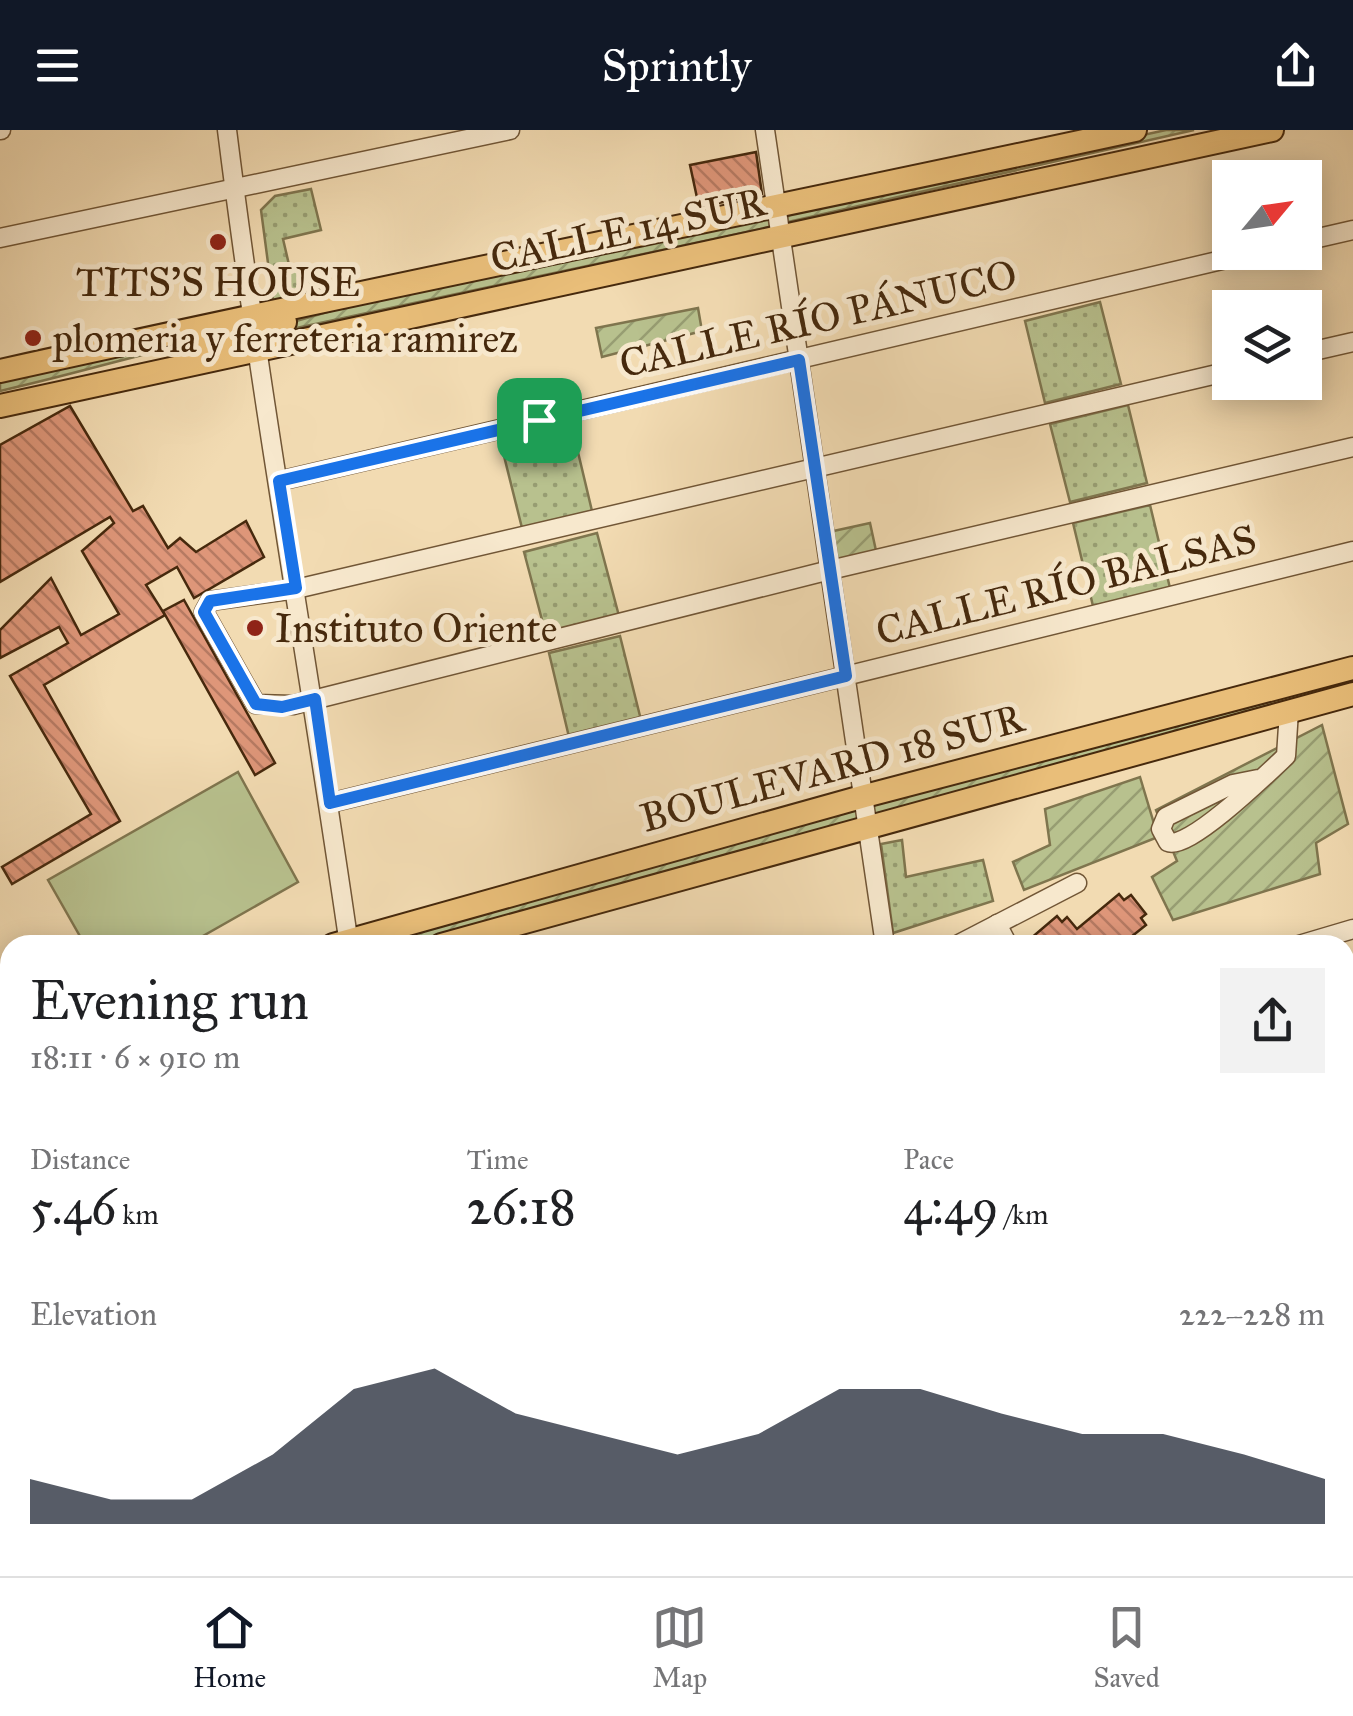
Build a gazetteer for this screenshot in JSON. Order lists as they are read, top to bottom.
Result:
{
  "streets": {
    "main road": ["CALLE 14 SUR", "BOULEVARD 18 SUR"],
    "street": ["CALLE RÍO PÁNUCO", "CALLE RÍO BALSAS"]
  },
  "places": ["TITS'S HOUSE", "plomeria y ferreteria ramirez", "Instituto Oriente"],
  "north": "top right",
  "page": {
    "header": "Sprintly",
    "heading": ["Evening run", "18:11 · 6 × 910 m"],
    "stats": [
      ["Distance", "5.46 km"],
      ["Time", "26:18"],
      ["Pace", "4:49 /km"]
    ],
    "chart": ["Elevation", "222–228 m"],
    "tabs": ["Home", "Map", "Saved"]
  }
}
